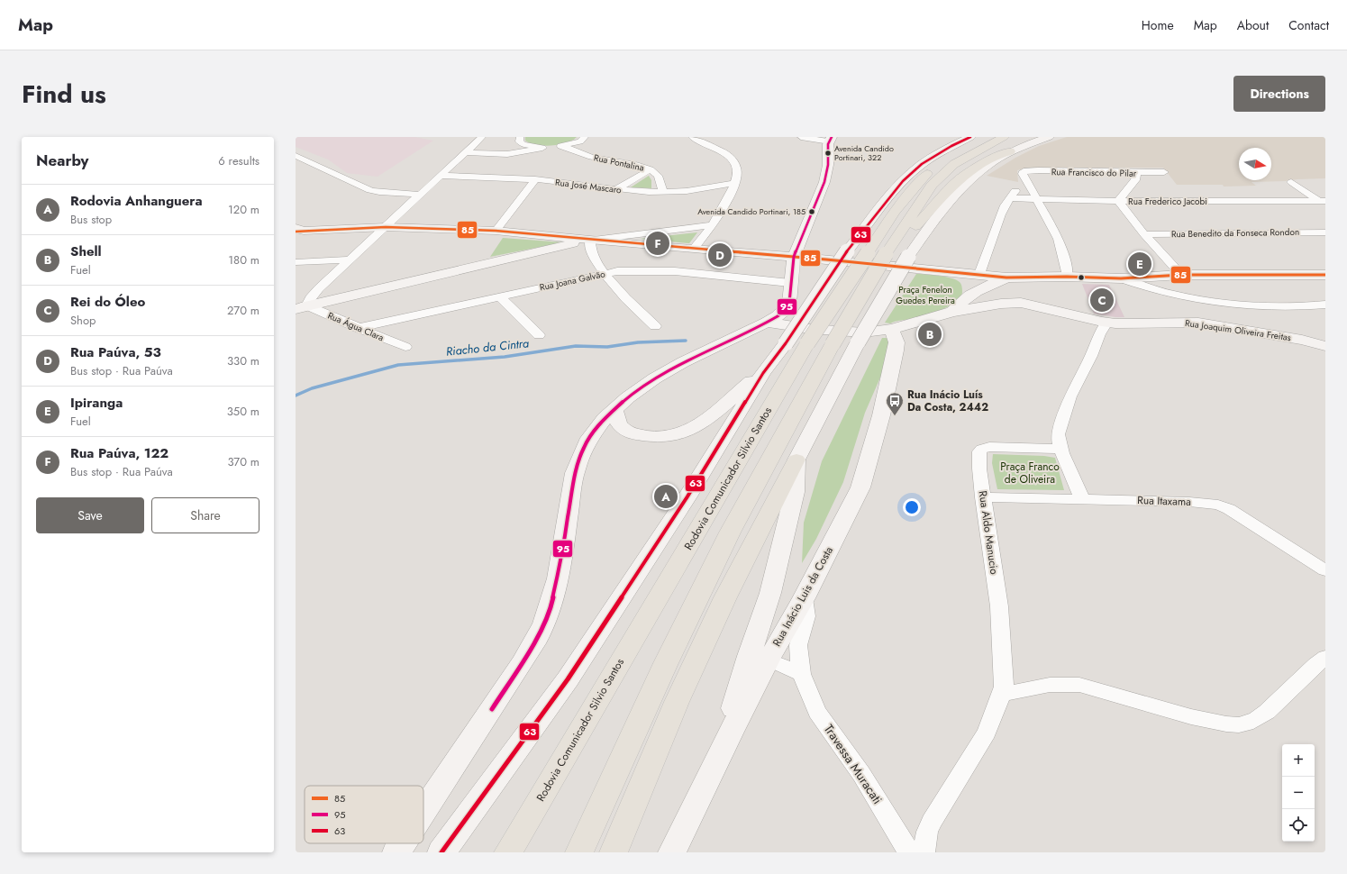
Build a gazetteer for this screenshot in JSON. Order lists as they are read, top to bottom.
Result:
{
  "streets": {
    "highway": ["Rodovia Comunicador Silvio Santos"],
    "main road": ["Rua Joaquim Oliveira Freitas", "Rua Inácio Luis da Costa"],
    "street": [
      "Rua Pontalina",
      "Rua Francisco do Pilar",
      "Rua José Mascaro",
      "Rua Frederico Jacobi",
      "Rua Benedito da Fonseca Rondon",
      "Rua Joana Galvão",
      "Rua Água Clara",
      "Rua Itaxama",
      "Rua Aldo Manucio",
      "Travessa Muracati"
    ]
  },
  "crossings": [
    ["Rua Pontalina", "Rua José Mascaro"],
    ["Rua Joana Galvão", "Rua Água Clara"],
    ["Rua Joaquim Oliveira Freitas", "Rua Inácio Luis da Costa"],
    ["Rua Itaxama", "Rua Aldo Manucio"],
    ["Rua Inácio Luis da Costa", "Travessa Muracati"]
  ],
  "water": ["Riacho da Cintra"],
  "parks": ["Praça Fenelon Guedes Pereira", "Praça Franco de Oliveira"],
  "places": {
    "other": ["Avenida Candido Portinari, 322", "Avenida Candido Portinari, 185"],
    "bus stop": ["Rua Inácio Luís Da Costa, 2442"]
  },
  "lines": ["transit line 95", "transit line 63", "transit line 85"],
  "legend": ["85", "95", "63"],
  "north": "right",
  "page": {
    "header": "Map",
    "nav": [
      "Home",
      "Map",
      "About",
      "Contact"
    ],
    "title": "Find us",
    "buttons": [
      "Directions",
      ["Save", "Share"]
    ],
    "heading": ["Nearby", "6 results"],
    "list": [
      {
        "mark": "A",
        "name": "Rodovia Anhanguera",
        "note": "Bus stop",
        "value": "120 m"
      },
      {
        "mark": "B",
        "name": "Shell",
        "note": "Fuel",
        "value": "180 m"
      },
      {
        "mark": "C",
        "name": "Rei do Óleo",
        "note": "Shop",
        "value": "270 m"
      },
      {
        "mark": "D",
        "name": "Rua Paúva, 53",
        "note": "Bus stop · Rua Paúva",
        "value": "330 m"
      },
      {
        "mark": "E",
        "name": "Ipiranga",
        "note": "Fuel",
        "value": "350 m"
      },
      {
        "mark": "F",
        "name": "Rua Paúva, 122",
        "note": "Bus stop · Rua Paúva",
        "value": "370 m"
      }
    ],
    "pins": [
      "F",
      "D",
      "E",
      "C",
      "B",
      "A"
    ],
    "map_buttons": ["+", "−"]
  }
}
